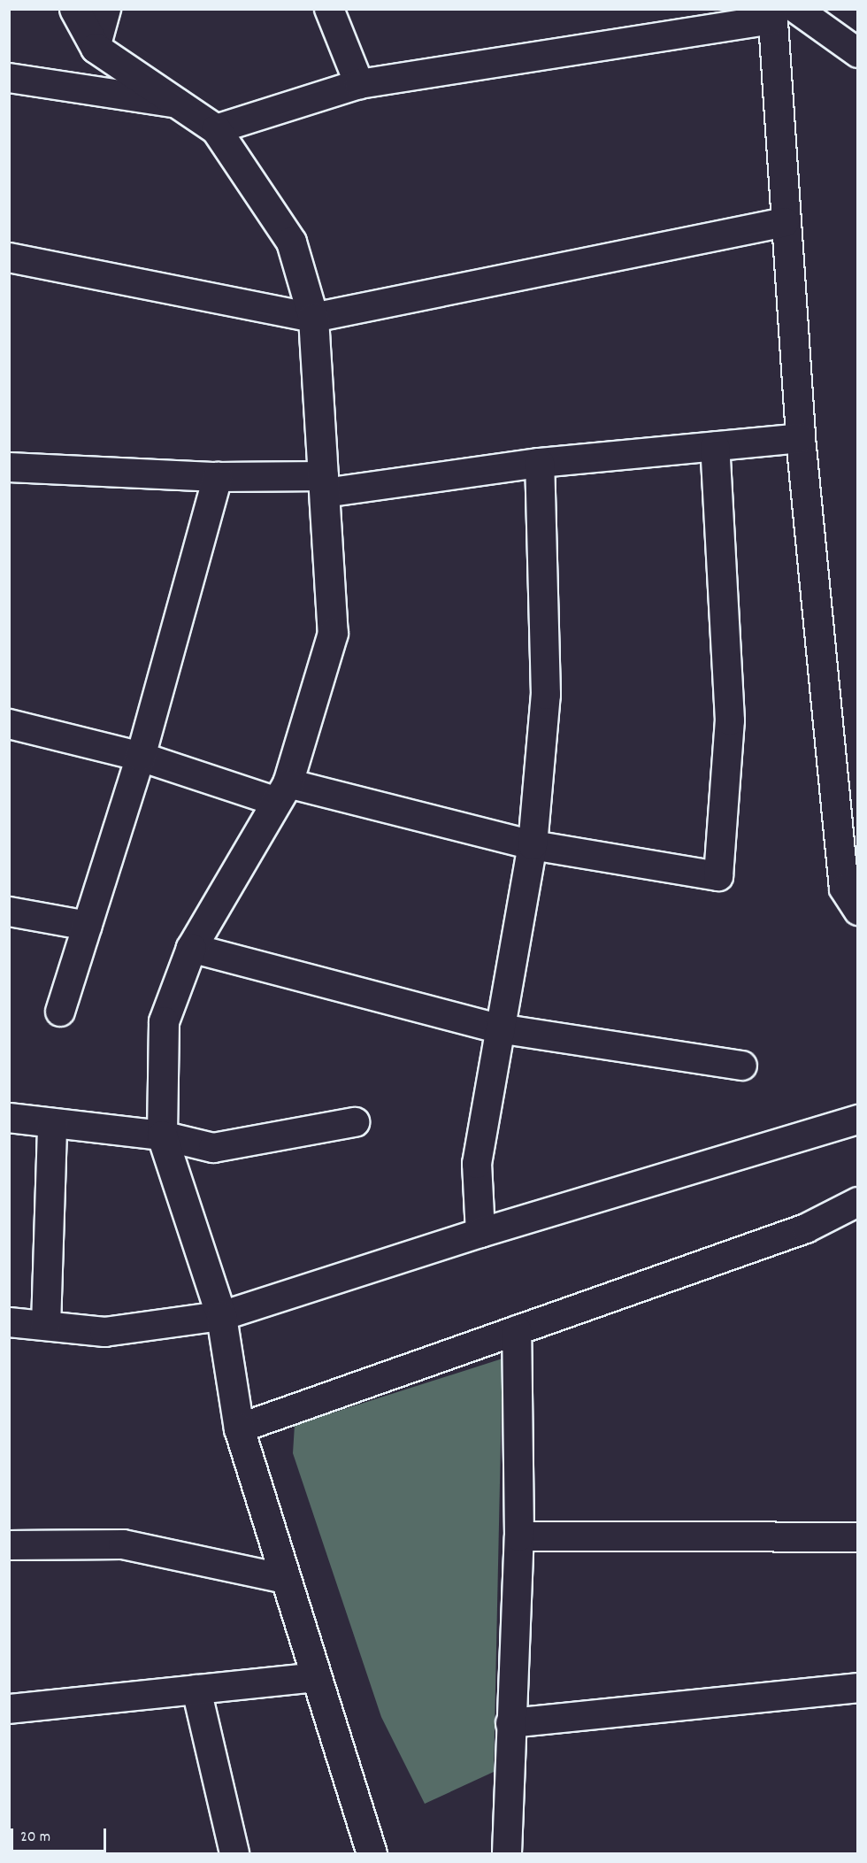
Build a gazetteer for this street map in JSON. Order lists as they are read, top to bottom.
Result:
{
  "scale_bar": "20 m"
}
